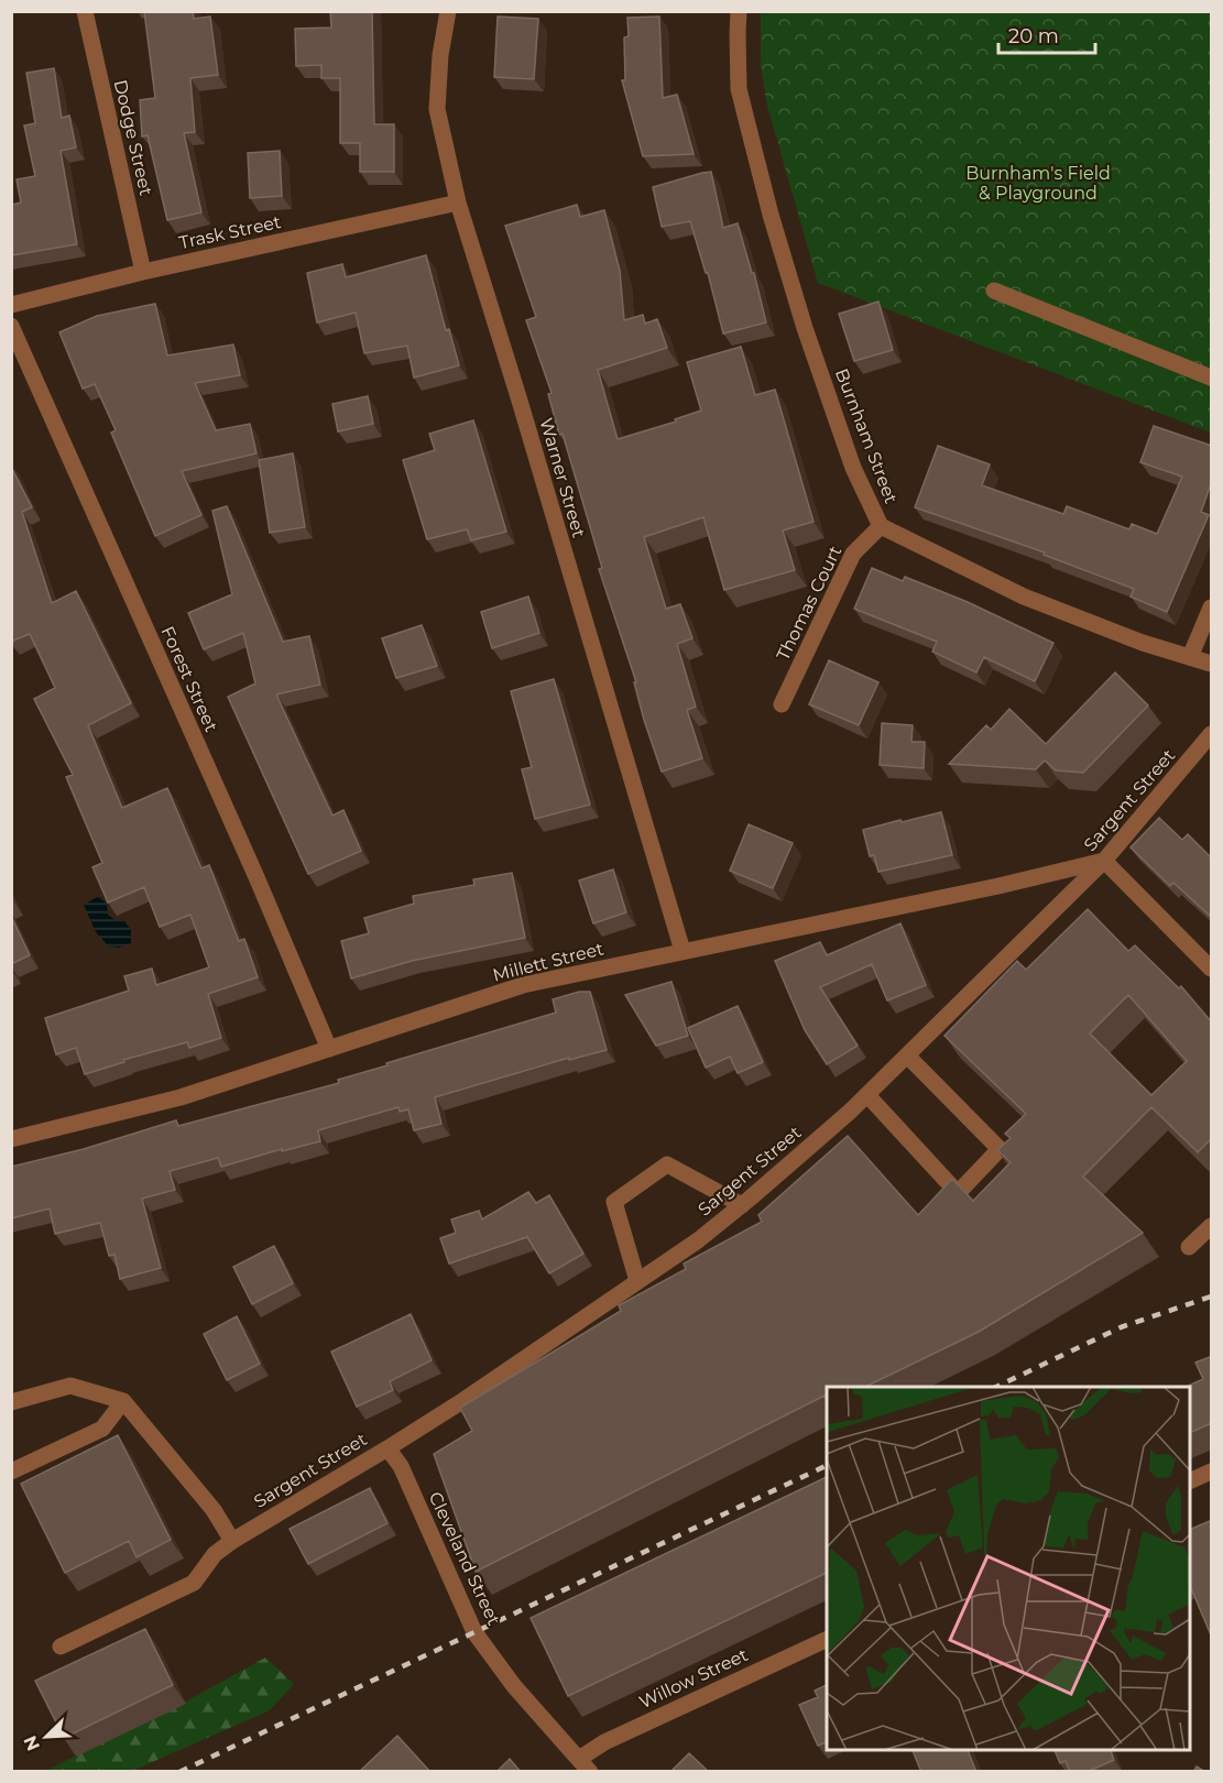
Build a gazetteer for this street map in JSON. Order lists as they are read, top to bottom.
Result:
{
  "streets": {
    "street": [
      "Dodge Street",
      "Trask Street",
      "Burnham Street",
      "Warner Street",
      "Thomas Court",
      "Forest Street",
      "Sargent Street",
      "Millett Street",
      "Cleveland Street",
      "Willow Street"
    ]
  },
  "crossings": [
    ["Dodge Street", "Trask Street"],
    ["Trask Street", "Warner Street"],
    ["Burnham Street", "Thomas Court"],
    ["Warner Street", "Millett Street"],
    ["Forest Street", "Millett Street"],
    ["Sargent Street", "Millett Street"],
    ["Sargent Street", "Cleveland Street"],
    ["Cleveland Street", "Willow Street"]
  ],
  "parks": ["Burnham's Field & Playground"],
  "scale_bar": "20 m",
  "north": "bottom left"
}
